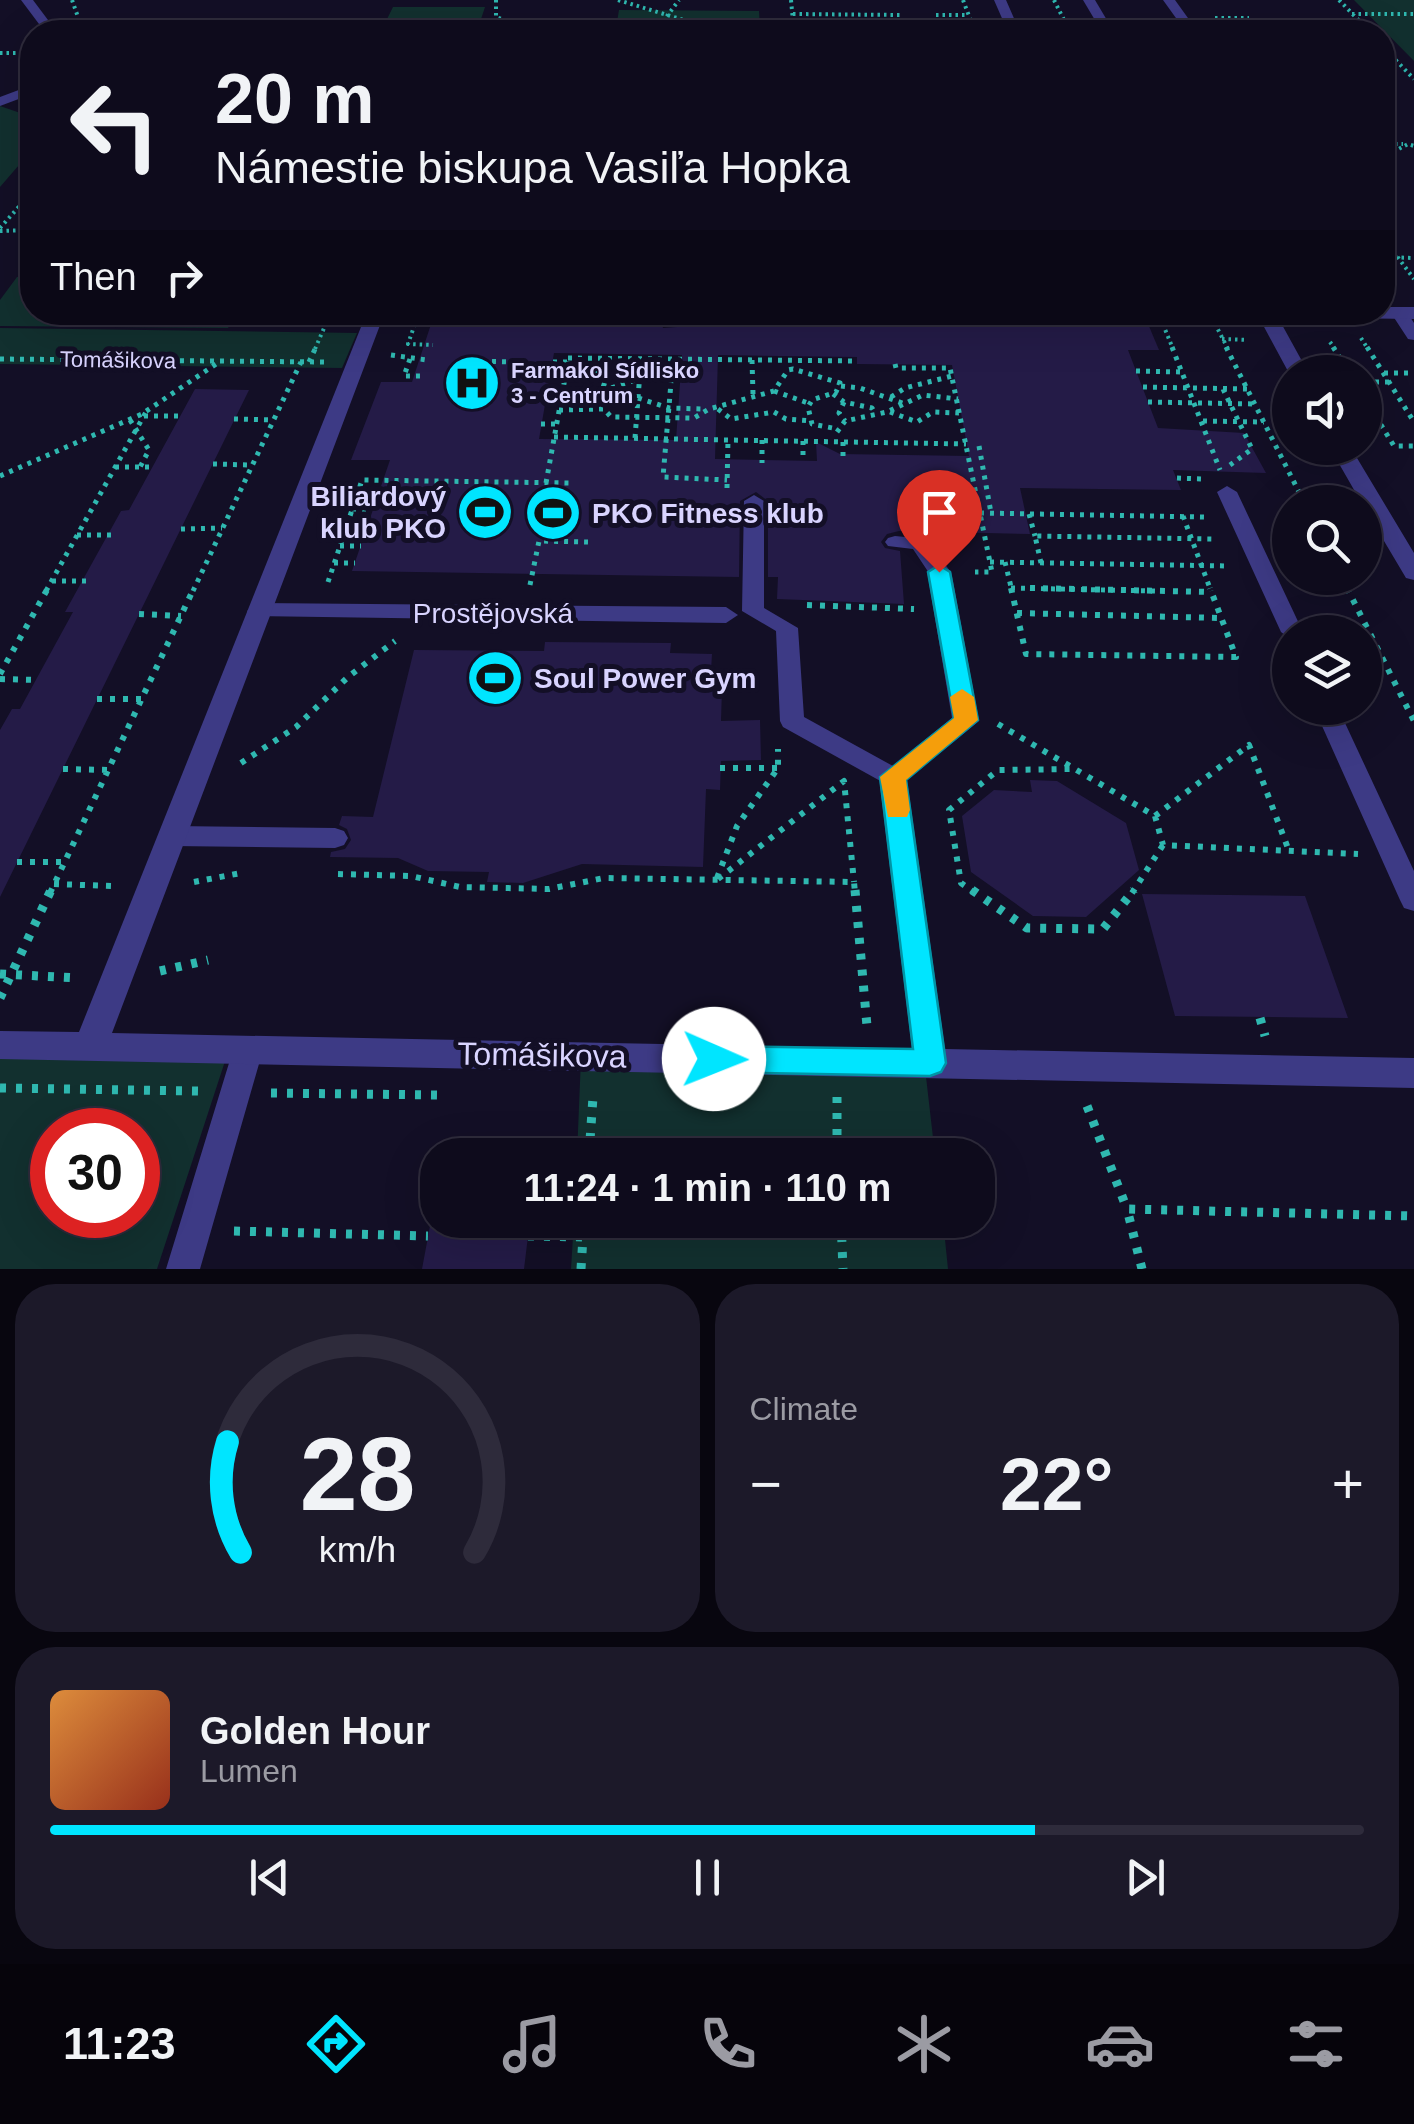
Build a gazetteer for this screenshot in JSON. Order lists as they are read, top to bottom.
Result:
{
  "streets": {
    "street": ["Tomášikova", "Prostějovská"]
  },
  "places": {
    "hospital": ["Farmakol Sídlisko 3 - Centrum"],
    "sports": ["Biliardový klub PKO", "PKO Fitness klub", "Soul Power Gym"]
  },
  "page": {
    "turn": ["20 m", "Námestie biskupa Vasiľa Hopka"],
    "then": "Then",
    "limit": "30",
    "trip": "11:24 · 1 min · 110 m",
    "tile": "Climate",
    "heat": ["−", "22°", "+"],
    "song": ["Golden Hour", "Lumen"],
    "tabs": "11:23",
    "gauge": ["28", "km/h"]
  }
}
